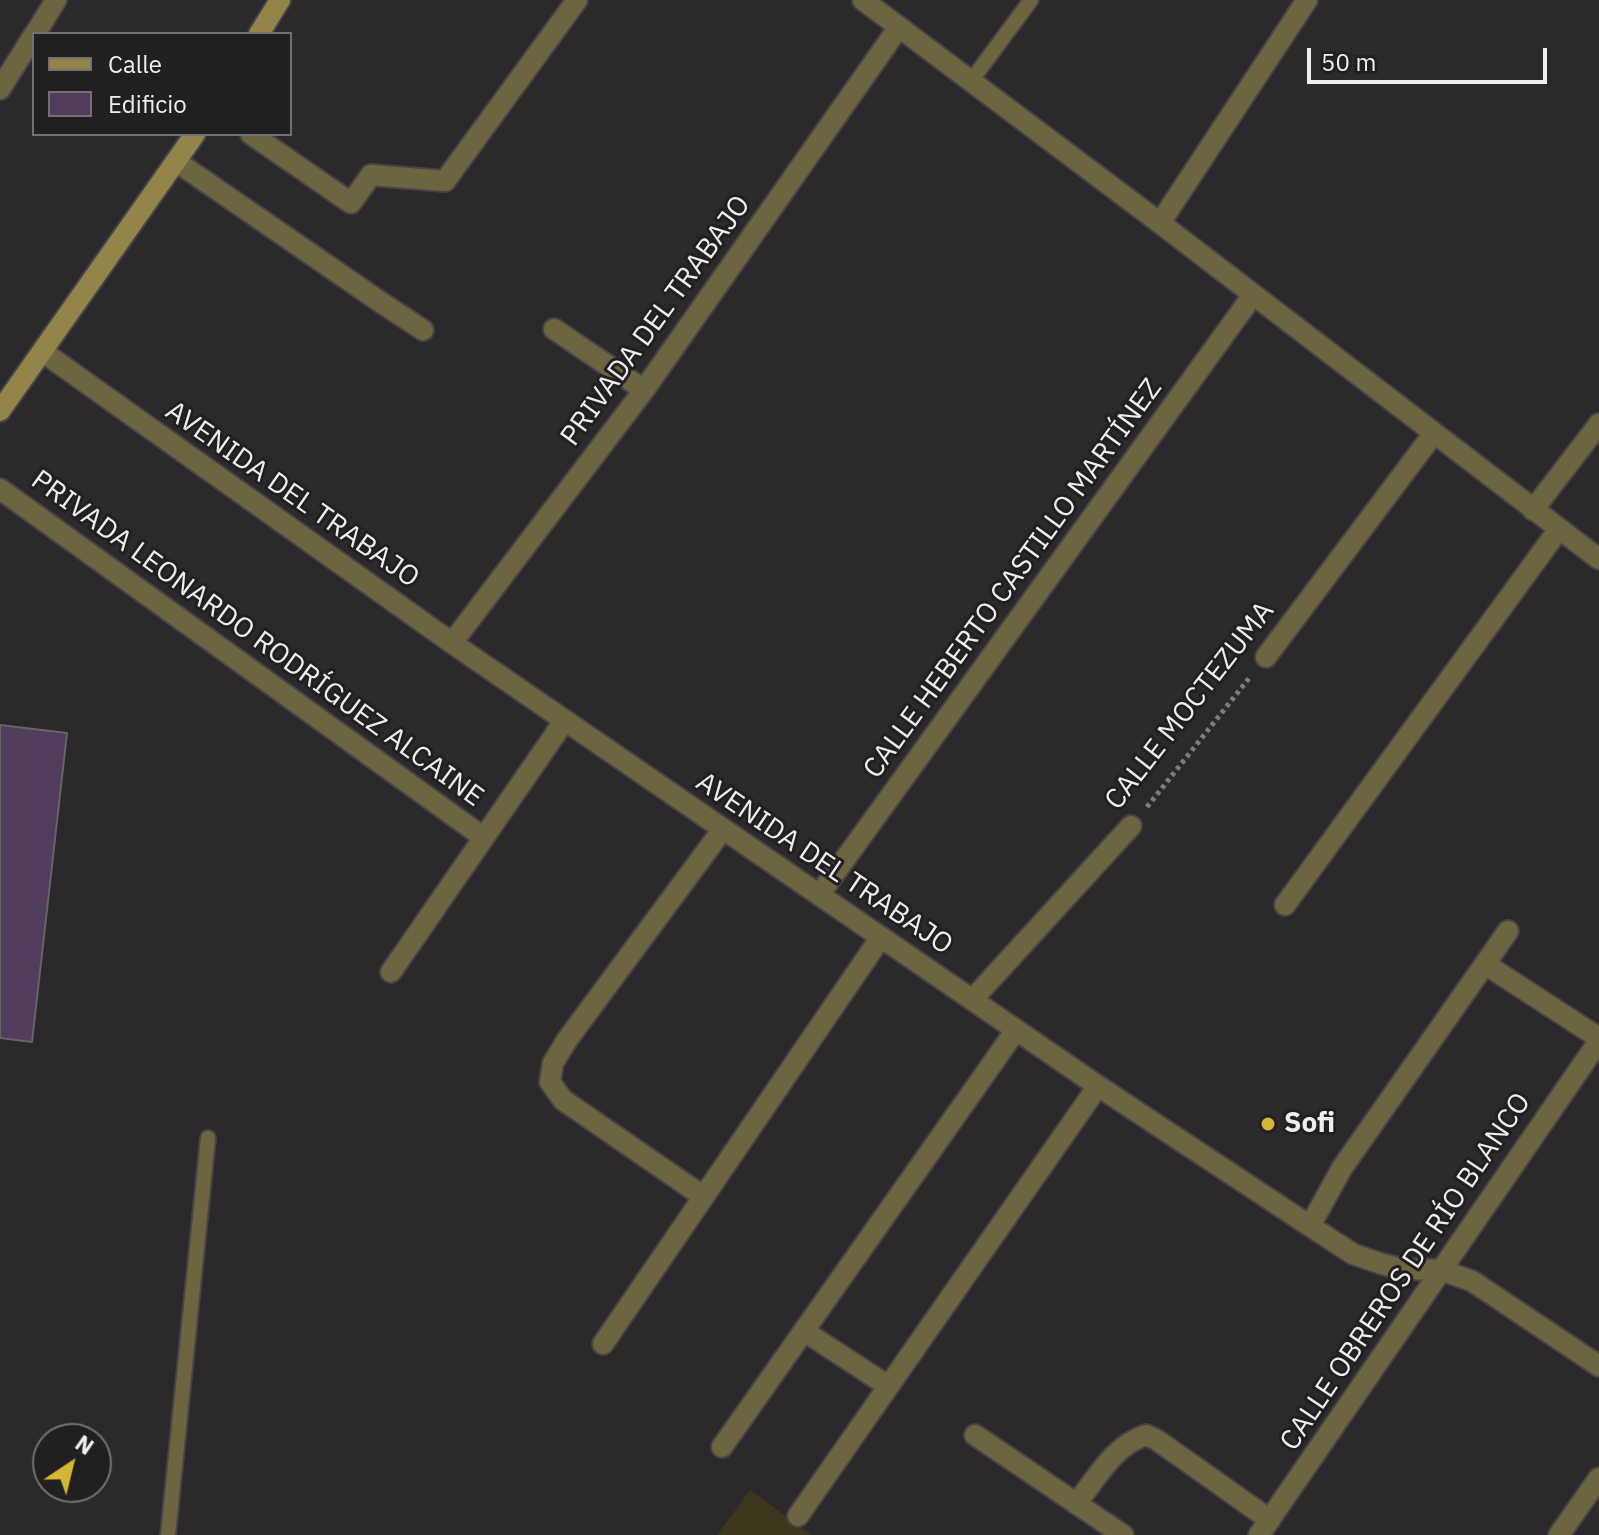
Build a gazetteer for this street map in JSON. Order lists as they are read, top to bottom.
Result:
{
  "streets": {
    "street": [
      "PRIVADA DEL TRABAJO",
      "AVENIDA DEL TRABAJO",
      "CALLE HEBERTO CASTILLO MARTÍNEZ",
      "PRIVADA LEONARDO RODRÍGUEZ ALCAINE",
      "CALLE MOCTEZUMA",
      "CALLE OBREROS DE RÍO BLANCO"
    ]
  },
  "crossings": [
    ["PRIVADA DEL TRABAJO", "AVENIDA DEL TRABAJO"],
    ["AVENIDA DEL TRABAJO", "CALLE HEBERTO CASTILLO MARTÍNEZ"],
    ["AVENIDA DEL TRABAJO", "PRIVADA LEONARDO RODRÍGUEZ ALCAINE"],
    ["AVENIDA DEL TRABAJO", "CALLE MOCTEZUMA"],
    ["AVENIDA DEL TRABAJO", "CALLE OBREROS DE RÍO BLANCO"]
  ],
  "places": ["Sofi"],
  "legend": ["Calle", "Edificio"],
  "scale_bar": "50 m",
  "north": "top right"
}
